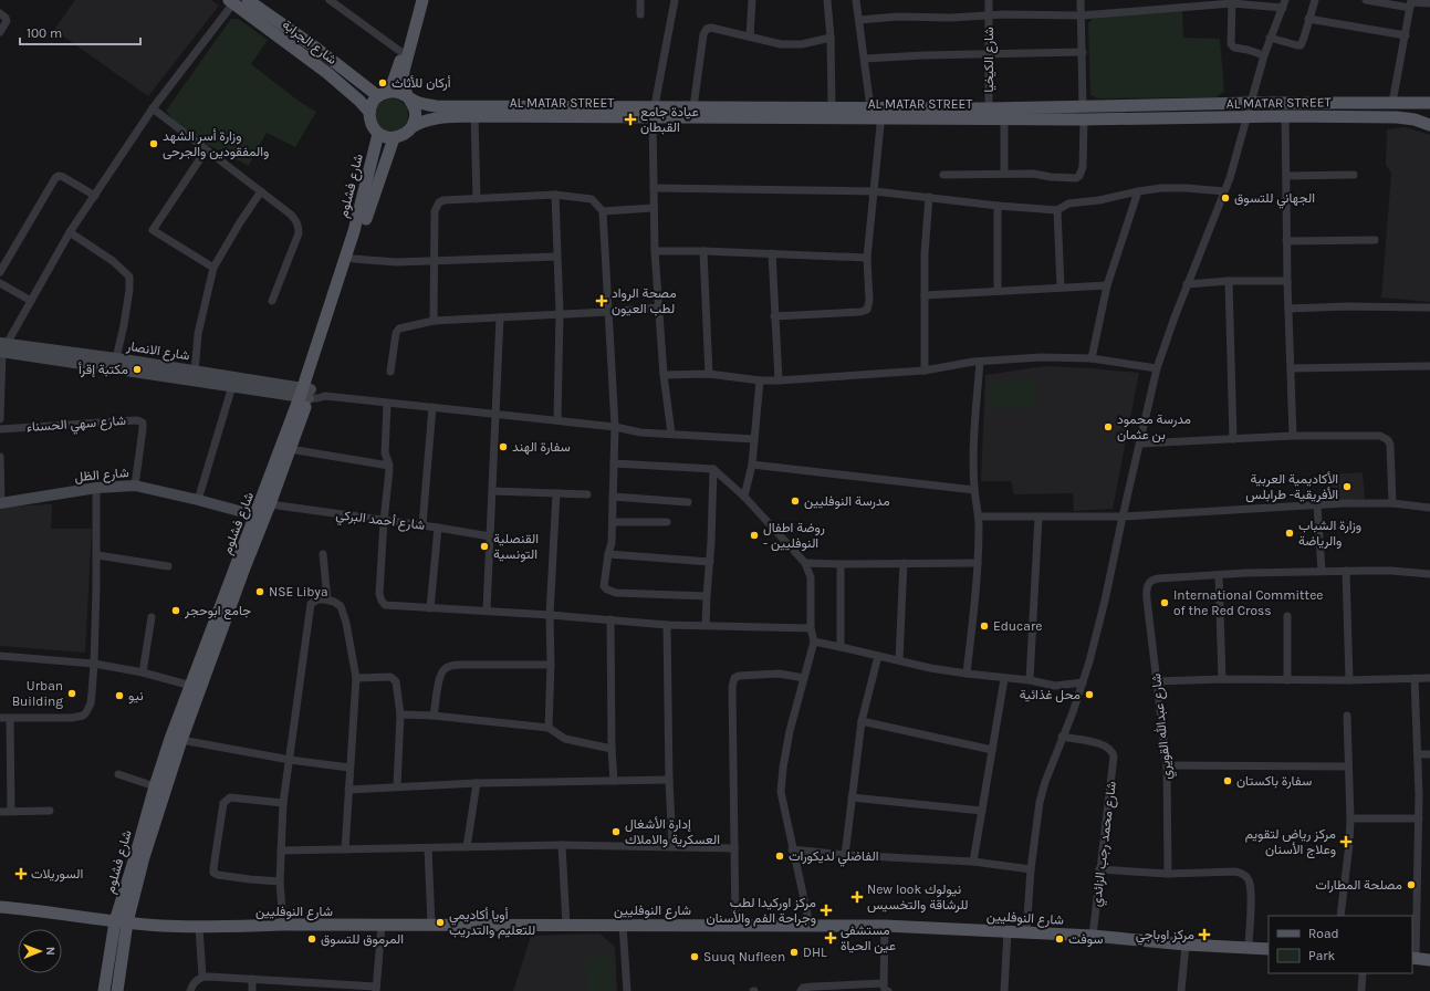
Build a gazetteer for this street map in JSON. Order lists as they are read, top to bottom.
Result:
{
  "streets": {
    "main road": [
      "شارع الجرابة",
      "AL MATAR STREET",
      "شارع فشلوم",
      "شارع الانصار",
      "شارع الظل",
      "شارع النوفليين"
    ],
    "street": [
      "شارع الكيخيا",
      "شارع سهي الحسناء",
      "شارع أحمد البركي",
      "شارع عبدالله القويري",
      "شارع محمد رجب الزائدي"
    ]
  },
  "crossings": [
    ["شارع الجرابة", "AL MATAR STREET"],
    ["شارع الجرابة", "شارع فشلوم"],
    ["شارع الكيخيا", "AL MATAR STREET"],
    ["AL MATAR STREET", "شارع فشلوم"],
    ["شارع فشلوم", "شارع الانصار"],
    ["شارع فشلوم", "شارع الظل"],
    ["شارع فشلوم", "شارع أحمد البركي"],
    ["شارع فشلوم", "شارع النوفليين"],
    ["شارع سهي الحسناء", "شارع الظل"],
    ["شارع محمد رجب الزائدي", "شارع النوفليين"]
  ],
  "places": {
    "other": [
      "أركان للأثاث",
      "وزارة أسر الشهد والمفقودين والجرحى",
      "الجهاني للتسوق",
      "مكتبة إقرأ",
      "مدرسة محمود بن عثمان",
      "سفارة الهند",
      "الأكاديمية العربية الأفريقية- طرابلس",
      "مدرسة النوفليين",
      "وزارة الشباب والرياضة",
      "روضة اطفال - النوفليين",
      "القنصلية التونسية",
      "NSE Libya",
      "International Committee of the Red Cross",
      "جامع ابوحجر",
      "Educare",
      "Urban Building",
      "محل غذائية",
      "نيو",
      "سفارة باكستان",
      "إدارة الأشغال العسكرية والاملاك",
      "الفاضلي لديكورات",
      "مصلحة المطارات",
      "أويا أكاديمي للتعليم والتدريب",
      "المرموق للتسوق",
      "سوفت",
      "DHL",
      "Suuq Nufleen"
    ],
    "health": [
      "عيادة جامع القبطان",
      "مصحة الرواد لطب العيون",
      "مركز رياض لتقويم وعلاج الأسنان",
      "السوريلات",
      "New look نيولوك للرشاقة والتخسيس",
      "مركز اوركيدا لطب وجراحة الفم والأسنان",
      "مركز اوباجي",
      "مستشفى عين الحياة"
    ]
  },
  "legend": ["Road", "Park"],
  "scale_bar": "100 m",
  "north": "right"
}
